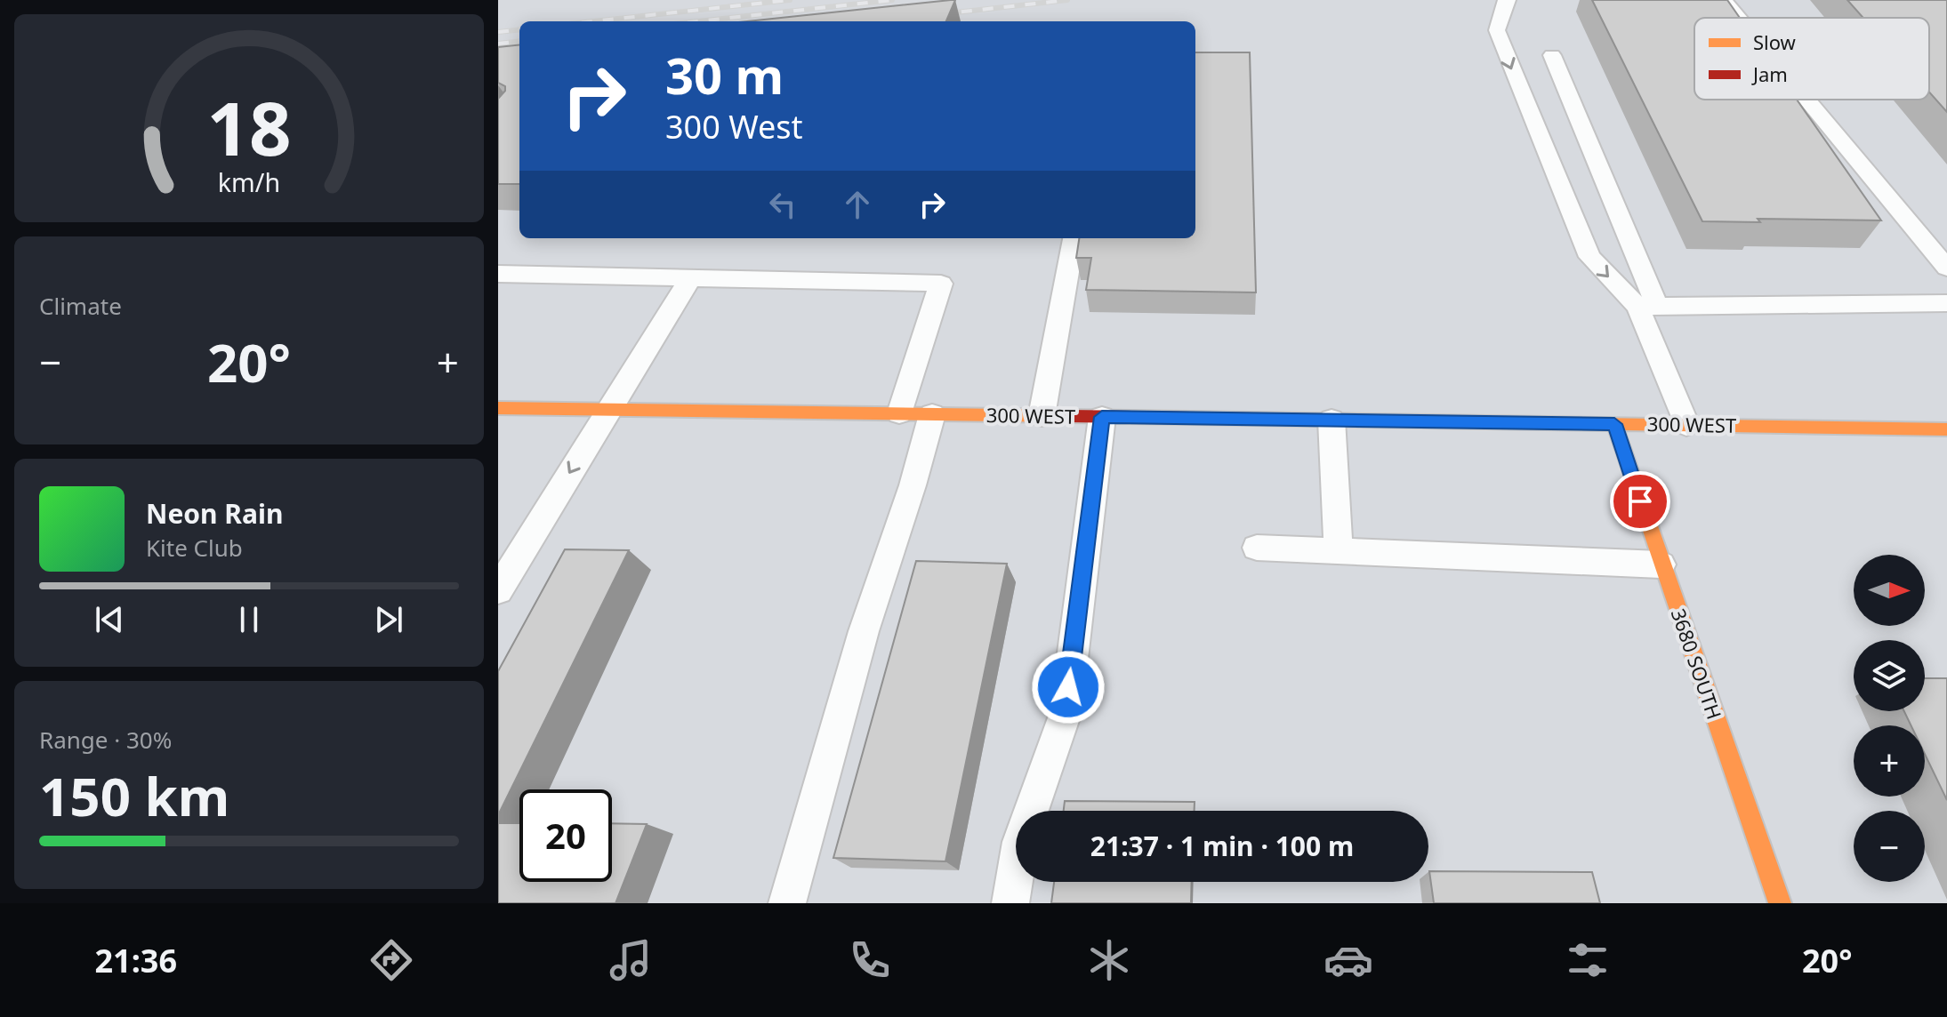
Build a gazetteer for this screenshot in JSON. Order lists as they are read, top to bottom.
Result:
{
  "streets": {
    "street": ["300 WEST", "3680 SOUTH"]
  },
  "crossings": [
    ["300 WEST", "3680 SOUTH"]
  ],
  "legend": ["Slow", "Jam"],
  "north": "right",
  "page": {
    "turn": ["30 m", "300 West"],
    "tile": [
      "Climate",
      ["Range · 30%", "150 km"]
    ],
    "heat": ["−", "20°", "+"],
    "song": ["Neon Rain", "Kite Club"],
    "map_buttons": ["+", "−"],
    "limit": "20",
    "trip": "21:37 · 1 min · 100 m",
    "tabs": ["21:36", "20°"],
    "gauge": ["18", "km/h"]
  }
}
